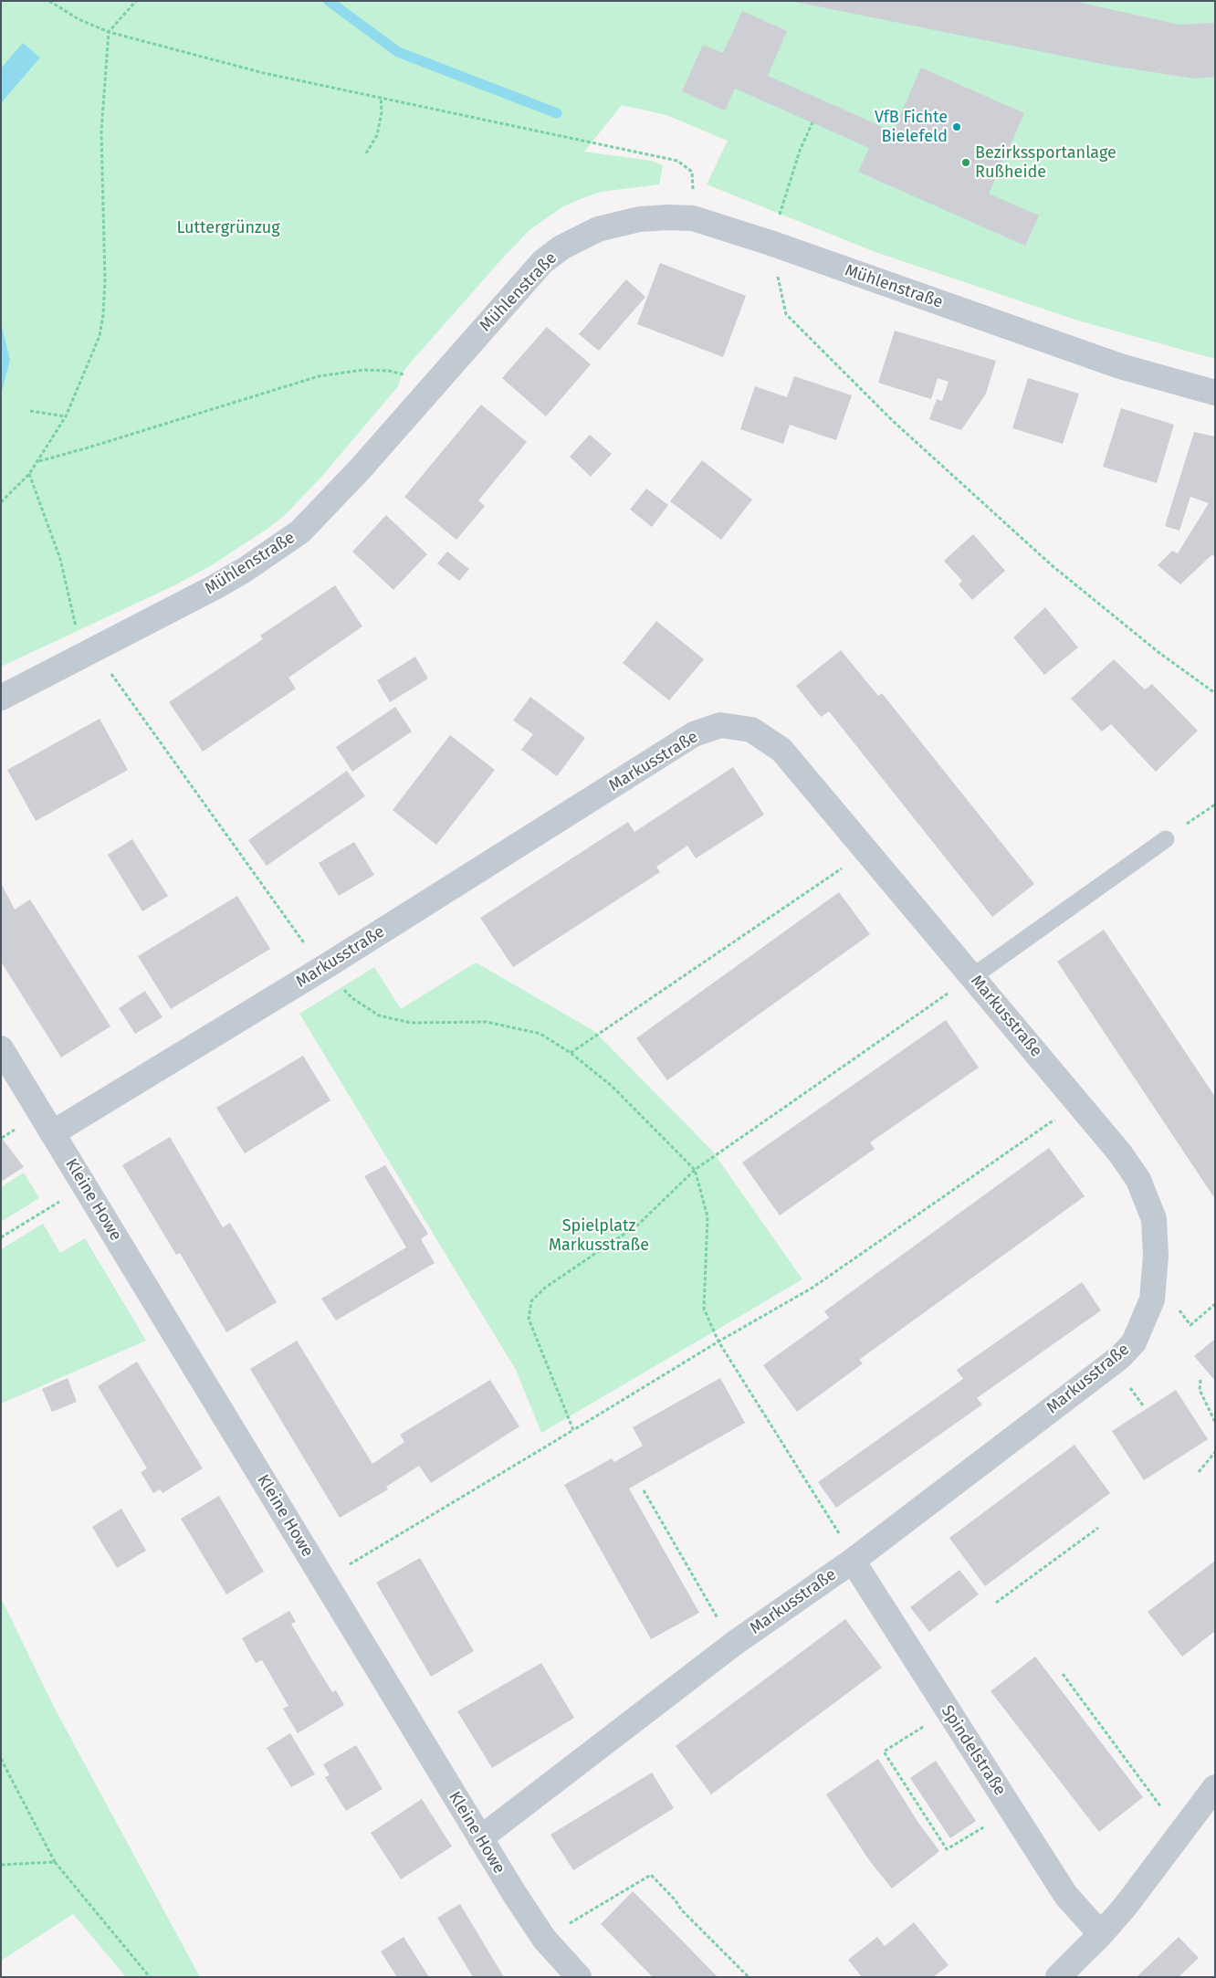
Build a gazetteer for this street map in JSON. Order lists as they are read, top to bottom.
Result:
{
  "streets": {
    "street": [
      "Mühlenstraße",
      "Markusstraße",
      "Kleine Howe",
      "Spindelstraße"
    ]
  },
  "crossings": [
    ["Markusstraße", "Kleine Howe"],
    ["Markusstraße", "Spindelstraße"]
  ],
  "parks": ["Luttergrünzug", "Spielplatz Markusstraße"],
  "places": ["VfB Fichte Bielefeld", "Bezirkssportanlage Rußheide"]
}
